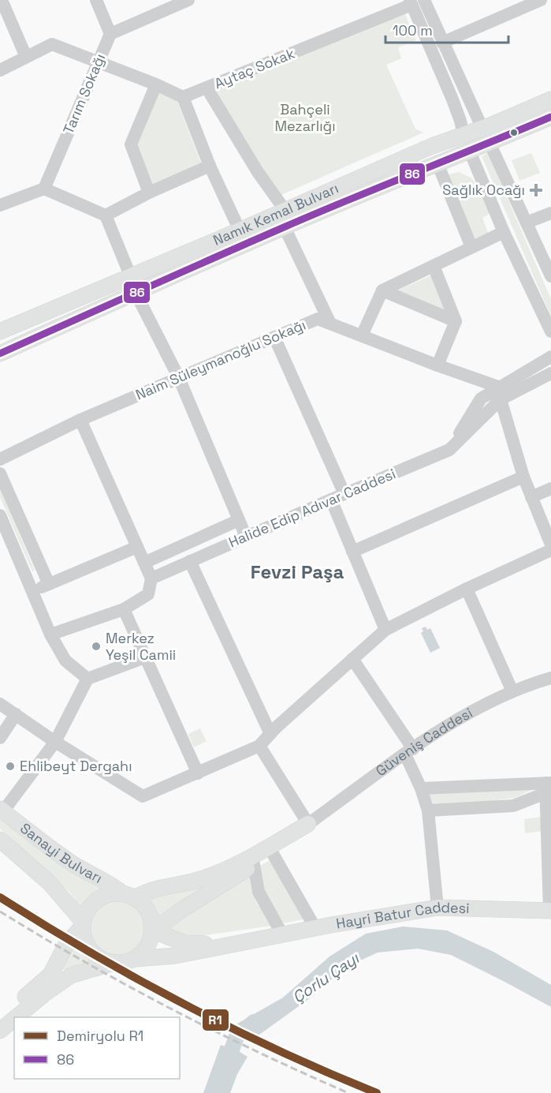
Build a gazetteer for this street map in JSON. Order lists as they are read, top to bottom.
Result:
{
  "streets": {
    "main road": [
      "Namık Kemal Bulvarı",
      "Güveniş Caddesi",
      "Sanayi Bulvarı",
      "Hayri Batur Caddesi"
    ],
    "street": [
      "Aytaç Sokak",
      "Tarım Sokağı",
      "Naim Süleymanoğlu Sokağı",
      "Halide Edip Adıvar Caddesi"
    ]
  },
  "crossings": [
    ["Naim Süleymanoğlu Sokağı", "Halide Edip Adıvar Caddesi"],
    ["Güveniş Caddesi", "Sanayi Bulvarı"],
    ["Güveniş Caddesi", "Hayri Batur Caddesi"],
    ["Sanayi Bulvarı", "Hayri Batur Caddesi"]
  ],
  "districts": ["Fevzi Paşa"],
  "water": ["Çorlu Çayı"],
  "parks": ["Bahçeli Mezarlığı"],
  "places": {
    "health": ["Sağlık Ocağı"],
    "other": ["Merkez Yeşil Camii", "Ehlibeyt Dergahı"]
  },
  "lines": ["transit line 86", "rail line R1"],
  "legend": ["Demiryolu R1", "86"],
  "scale_bar": "100 m"
}
